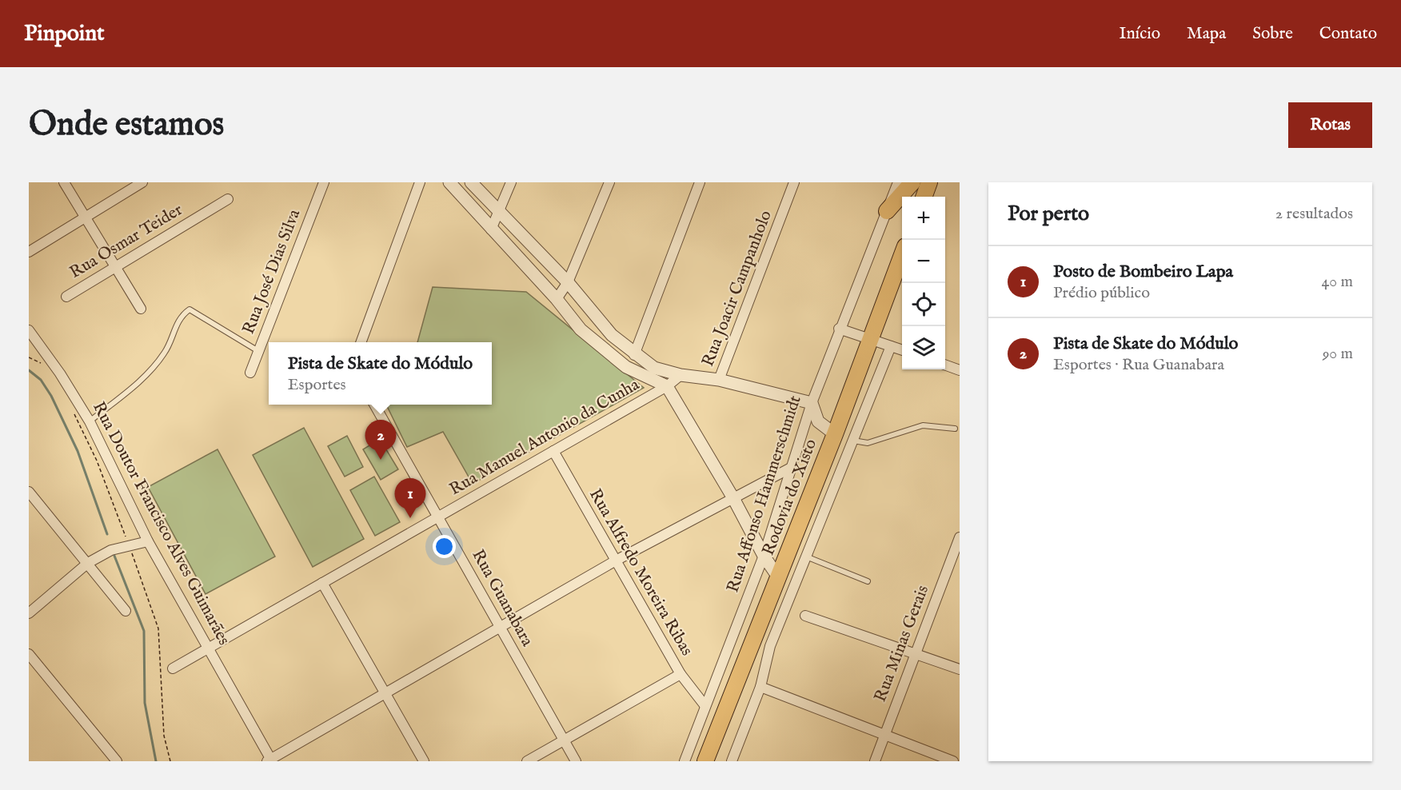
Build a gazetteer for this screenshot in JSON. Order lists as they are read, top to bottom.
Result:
{
  "streets": {
    "highway": ["Rodovia do Xisto"],
    "street": [
      "Rua Osmar Teider",
      "Rua José Dias Silva",
      "Rua Joacir Campanholo",
      "Rua Manuel Antonio da Cunha",
      "Rua Affonso Hammerschmidt",
      "Rua Doutor Francisco Alves Guimarães",
      "Rua Alfredo Moreira Ribas",
      "Rua Guanabara",
      "Rua Minas Gerais"
    ]
  },
  "crossings": [
    ["Rua Manuel Antonio da Cunha", "Rua Doutor Francisco Alves Guimarães"],
    ["Rua Manuel Antonio da Cunha", "Rua Alfredo Moreira Ribas"],
    ["Rua Manuel Antonio da Cunha", "Rua Guanabara"],
    ["Rua Affonso Hammerschmidt", "Rua Alfredo Moreira Ribas"]
  ],
  "page": {
    "header": "Pinpoint",
    "nav": [
      "Início",
      "Mapa",
      "Sobre",
      "Contato"
    ],
    "buttons": "Rotas",
    "title": "Onde estamos",
    "heading": ["Por perto", "2 resultados"],
    "map_buttons": ["+", "−"],
    "list": [
      {
        "mark": "1",
        "name": "Posto de Bombeiro Lapa",
        "note": "Prédio público",
        "value": "40 m"
      },
      {
        "mark": "2",
        "name": "Pista de Skate do Módulo",
        "note": "Esportes · Rua Guanabara",
        "value": "90 m"
      }
    ],
    "popup": ["Pista de Skate do Módulo", "Esportes"],
    "pins": ["2", "1"]
  }
}
